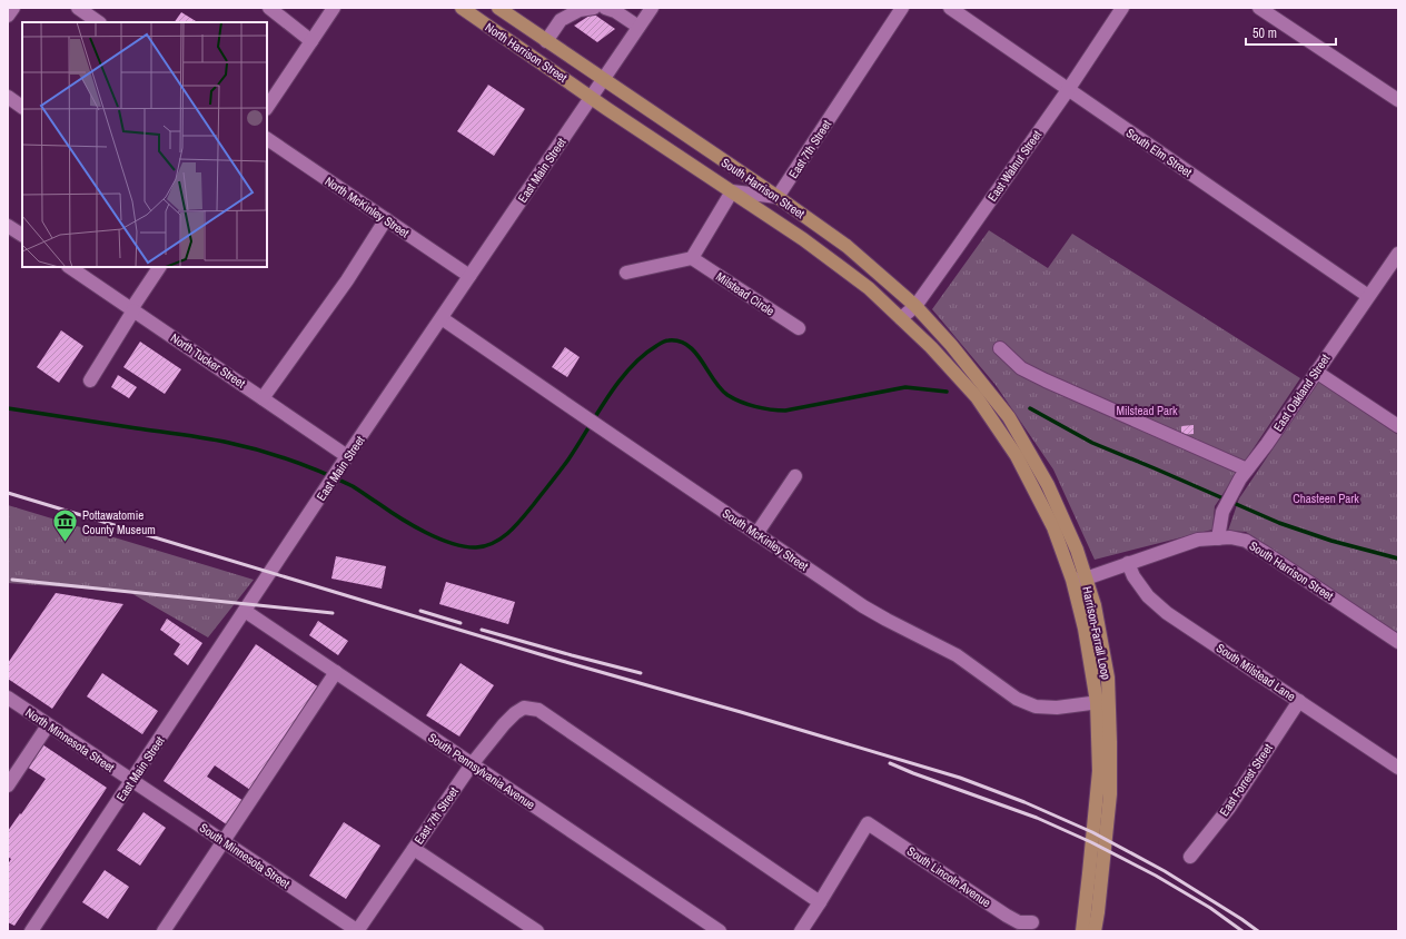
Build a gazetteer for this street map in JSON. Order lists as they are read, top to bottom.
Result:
{
  "streets": {
    "main road": ["North Harrison Street", "South Harrison Street", "Harrison-Farrall Loop"],
    "street": [
      "East 7th Street",
      "South Elm Street",
      "East Walnut Street",
      "East Main Street",
      "North McKinley Street",
      "Milstead Circle",
      "North Tucker Street",
      "East Oakland Street",
      "South McKinley Street",
      "South Milstead Lane",
      "North Minnesota Street",
      "South Pennsylvania Avenue",
      "East Forrest Street",
      "South Minnesota Street",
      "South Lincoln Avenue"
    ]
  },
  "crossings": [
    ["North Harrison Street", "East Main Street"],
    ["North Harrison Street", "South Harrison Street"],
    ["East 7th Street", "South Harrison Street"],
    ["East 7th Street", "South Pennsylvania Avenue"],
    ["East 7th Street", "South Minnesota Street"],
    ["East 7th Street", "South Lincoln Avenue"],
    ["South Elm Street", "East Walnut Street"],
    ["South Elm Street", "East Oakland Street"],
    ["East Walnut Street", "South Harrison Street"],
    ["East Walnut Street", "Harrison-Farrall Loop"],
    ["East Main Street", "South Harrison Street"],
    ["East Main Street", "North McKinley Street"],
    ["East Main Street", "North Tucker Street"],
    ["East Main Street", "South McKinley Street"],
    ["East Main Street", "North Minnesota Street"],
    ["East Main Street", "South Pennsylvania Avenue"],
    ["East Main Street", "South Minnesota Street"],
    ["South Harrison Street", "East Oakland Street"],
    ["South Harrison Street", "Harrison-Farrall Loop"],
    ["South Harrison Street", "South Milstead Lane"],
    ["South McKinley Street", "Harrison-Farrall Loop"],
    ["South Milstead Lane", "East Forrest Street"],
    ["North Minnesota Street", "South Minnesota Street"]
  ],
  "parks": ["Milstead Park", "Chasteen Park"],
  "places": {
    "museum": ["Pottawatomie County Museum"]
  },
  "scale_bar": "50 m"
}
